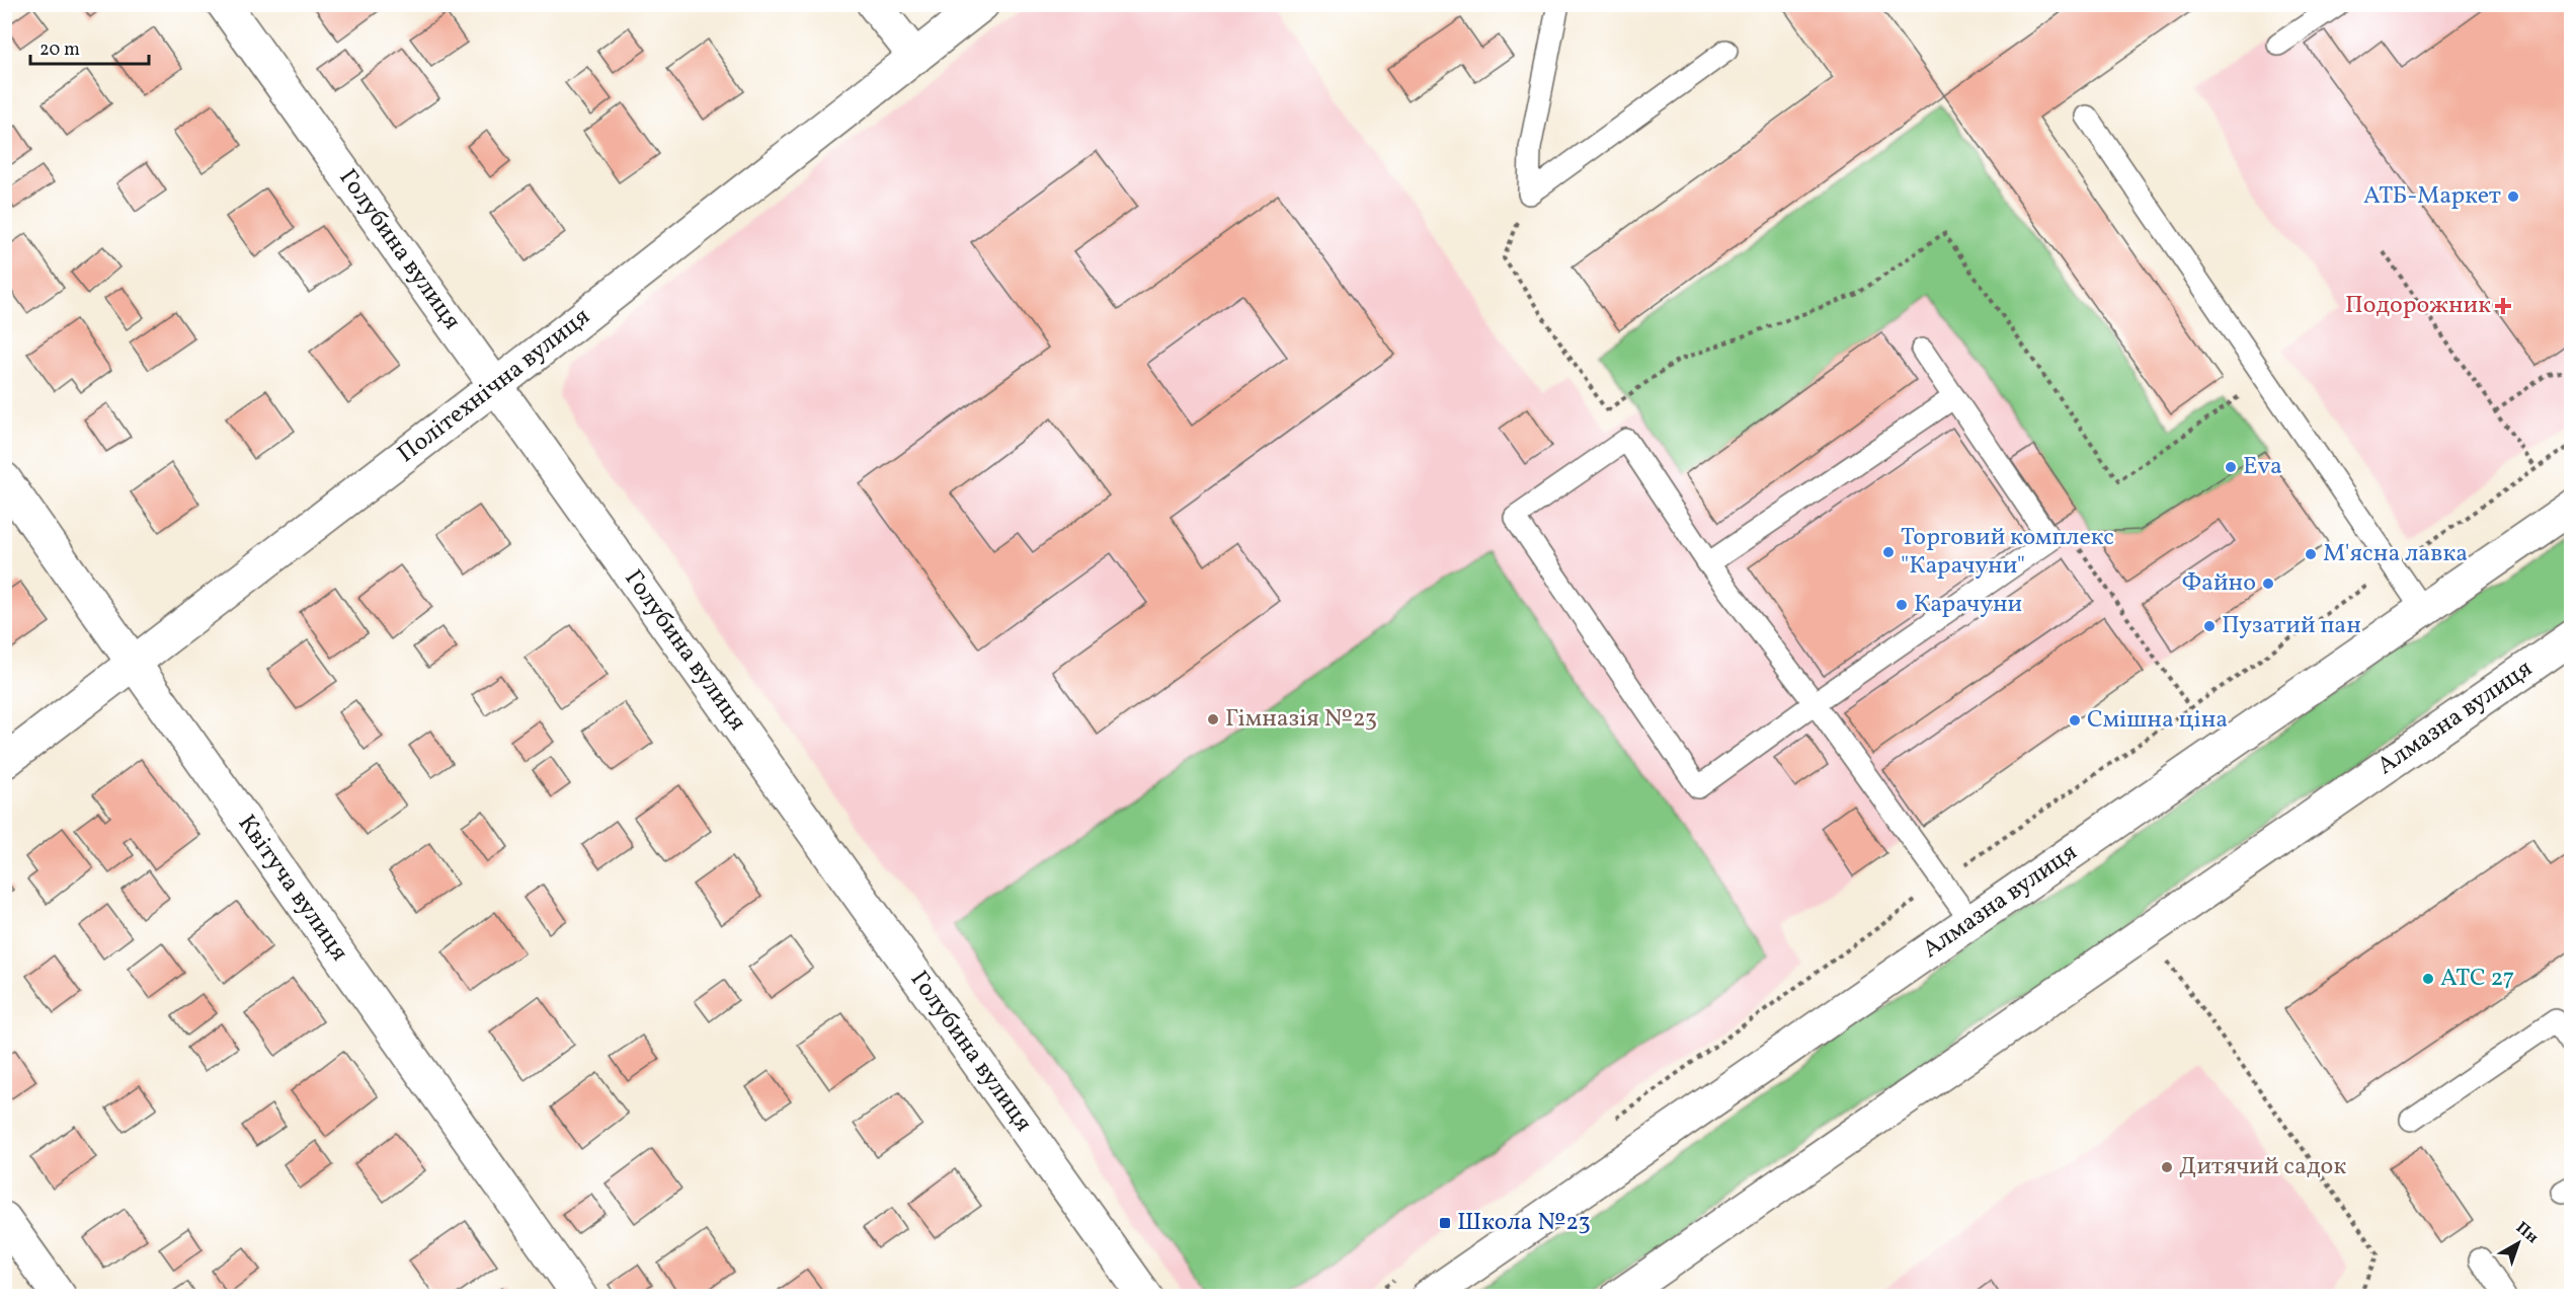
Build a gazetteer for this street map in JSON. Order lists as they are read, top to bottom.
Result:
{
  "streets": {
    "street": [
      "Голубина вулиця",
      "Політехнічна вулиця",
      "Алмазна вулиця",
      "Квітуча вулиця"
    ]
  },
  "crossings": [
    ["Голубина вулиця", "Політехнічна вулиця"],
    ["Політехнічна вулиця", "Квітуча вулиця"]
  ],
  "places": {
    "other": [
      "АТБ-Маркет",
      "Eva",
      "Торговий комплекс \"Карачуни\"",
      "М'ясна лавка",
      "Файно",
      "Карачуни",
      "Пузатий пан",
      "Гімназія №23",
      "Смішна ціна",
      "АТС 27",
      "Дитячий садок"
    ],
    "health": ["Подорожник"],
    "transit": ["Школа №23"]
  },
  "scale_bar": "20 m",
  "north": "top right"
}
